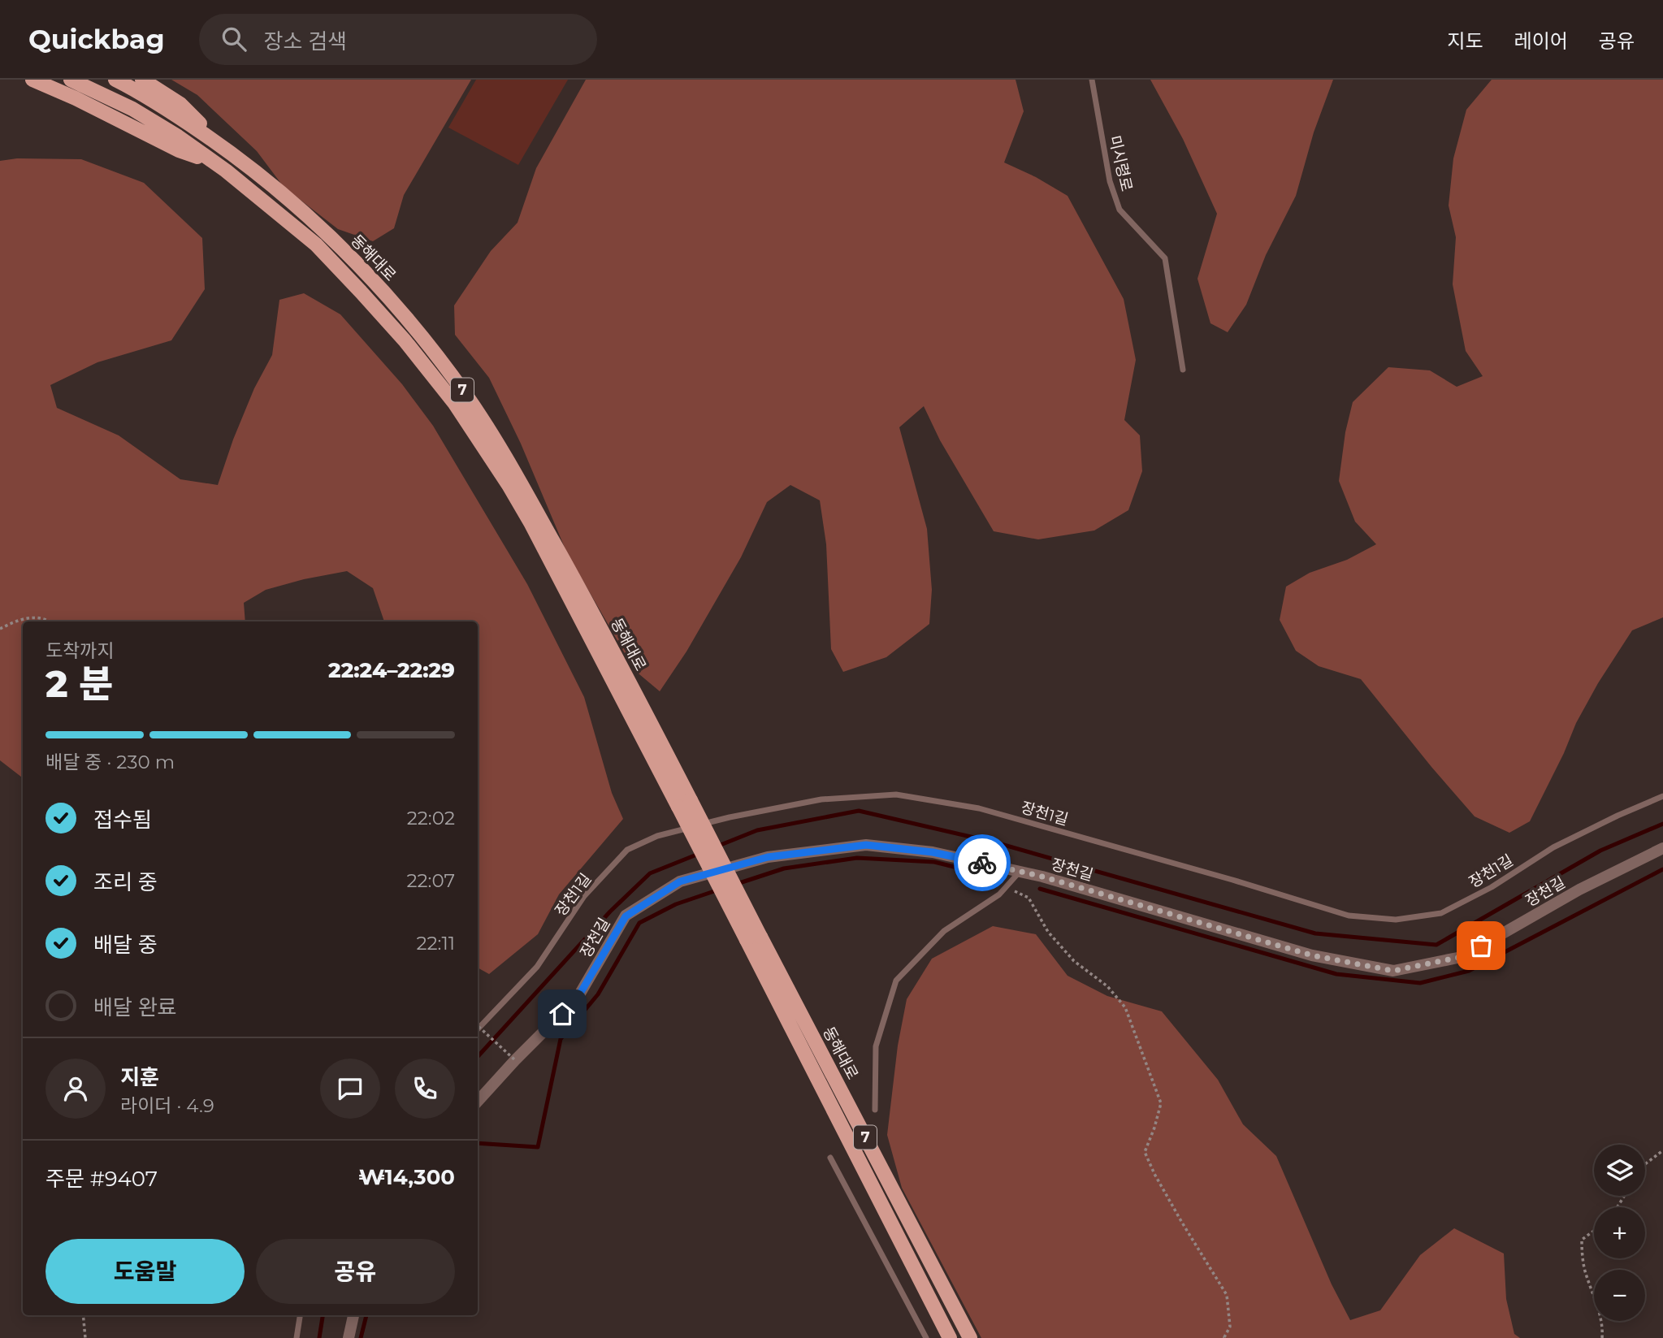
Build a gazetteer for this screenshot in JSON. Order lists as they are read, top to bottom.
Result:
{
  "streets": {
    "main road": ["동해대로", "7"],
    "street": ["장천길"],
    "lane": ["미시령로", "장천1길"]
  },
  "crossings": [
    ["동해대로", "7"]
  ],
  "page": {
    "header": "Quickbag",
    "search": "장소 검색",
    "nav": ["지도", "레이어", "공유"],
    "heading": ["2 분", "도착까지", "22:24–22:29"],
    "panel": [
      "지훈",
      "라이더 · 4.9",
      "주문 #9407",
      "₩14,300"
    ],
    "bar": "배달 중 · 230 m",
    "list": [
      ["접수됨", "22:02"],
      ["조리 중", "22:07"],
      ["배달 중", "22:11"],
      "배달 완료"
    ],
    "map_buttons": ["+", "−"],
    "buttons": ["도움말", "공유"]
  }
}
